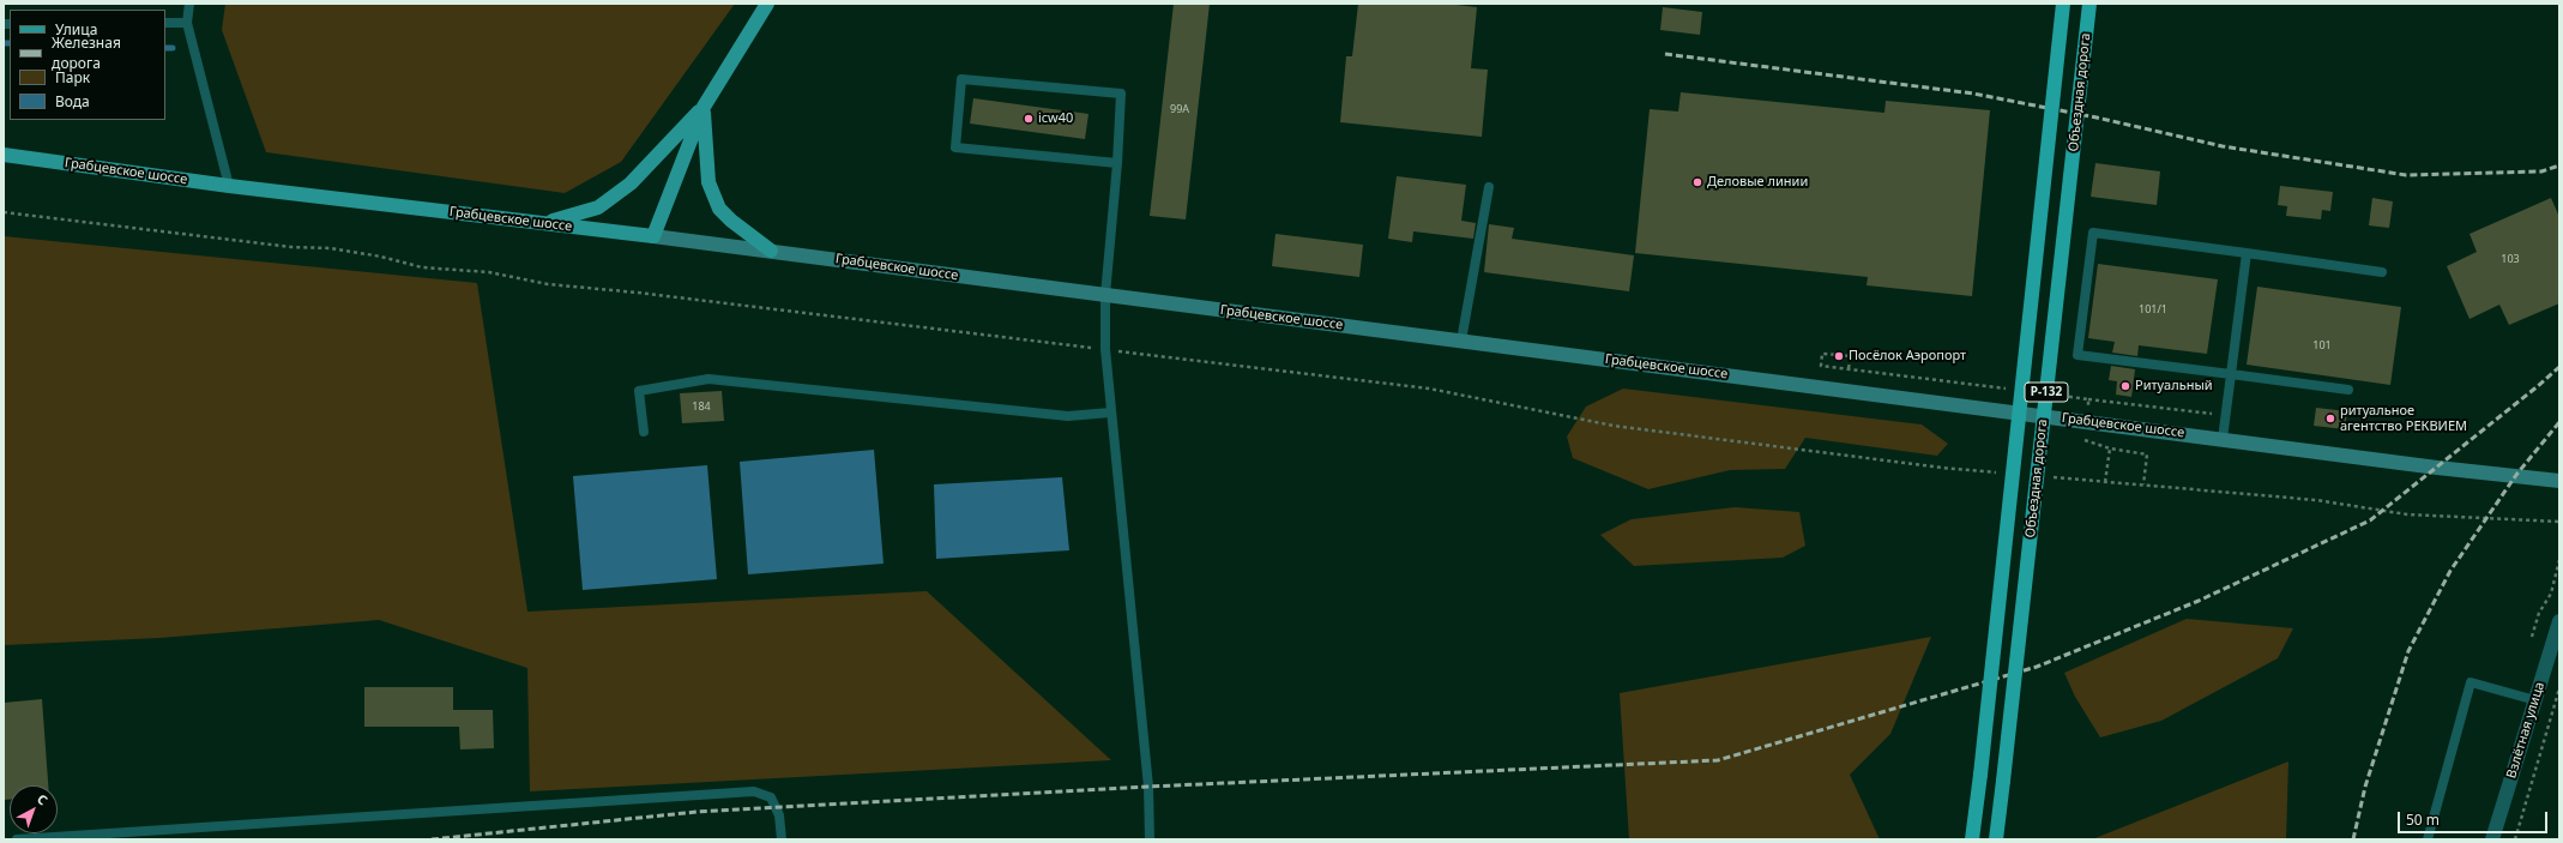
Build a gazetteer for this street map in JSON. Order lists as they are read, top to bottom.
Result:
{
  "streets": {
    "highway": ["Объездная дорога", "Р-132"],
    "main road": ["Грабцевское шоссе"],
    "street": ["Взлётная улица"]
  },
  "places": [
    "icw40",
    "Деловые линии",
    "Посёлок Аэропорт",
    "Ритуальный",
    "ритуальное агентство РЕКВИЕМ"
  ],
  "house_numbers": [
    "99А",
    "103",
    "101/1",
    "101",
    "184"
  ],
  "legend": [
    "Улица",
    "Железная дорога",
    "Парк",
    "Вода"
  ],
  "scale_bar": "50 m",
  "north": "top right"
}
